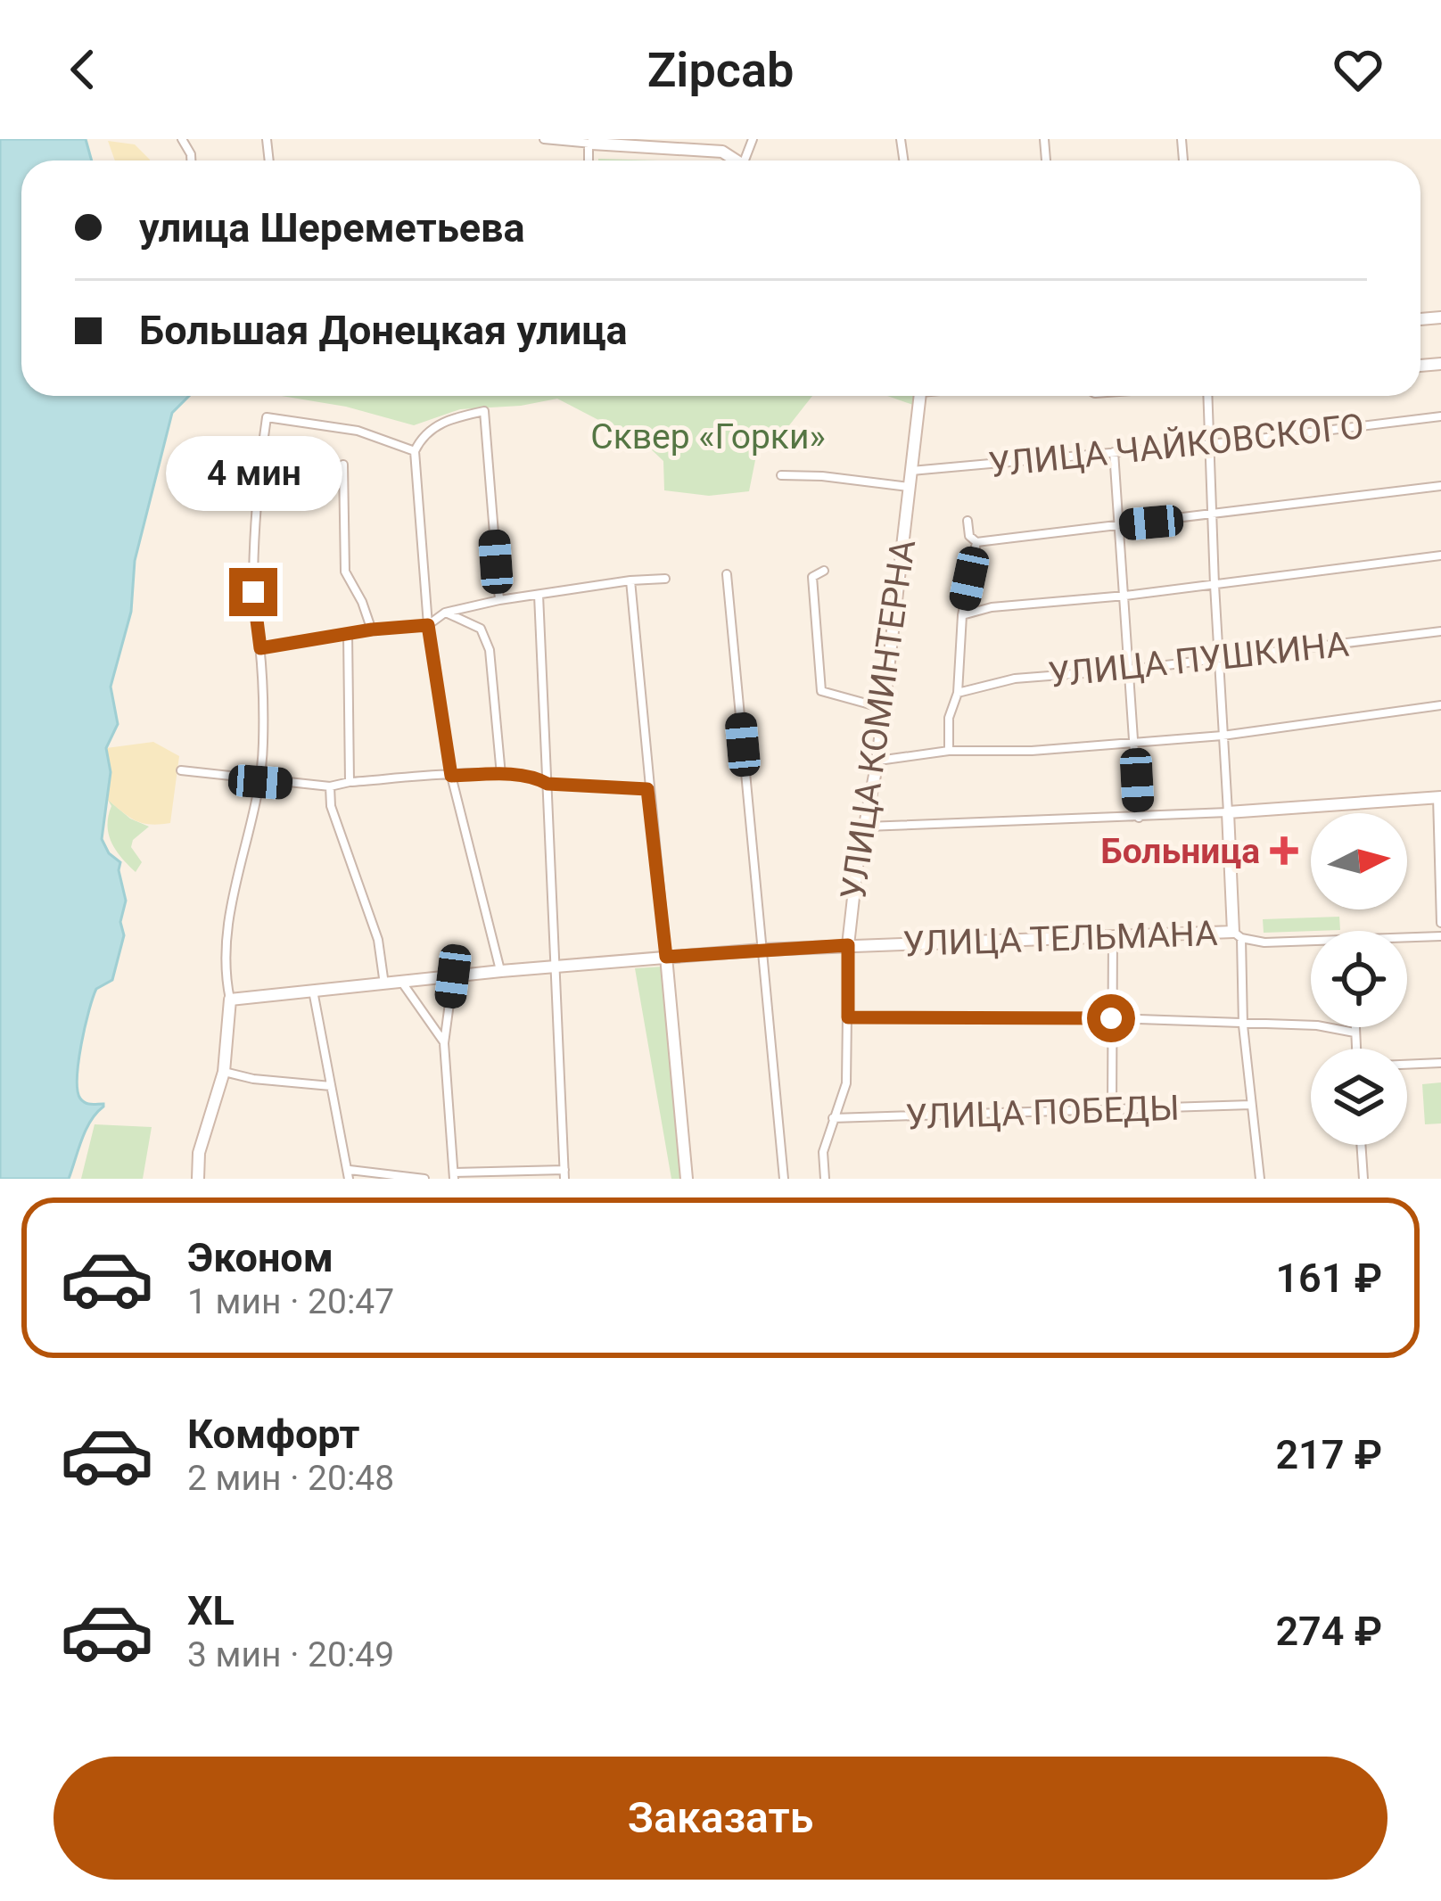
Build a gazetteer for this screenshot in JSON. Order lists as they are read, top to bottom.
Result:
{
  "streets": {
    "street": [
      "УЛИЦА ЧАЙКОВСКОГО",
      "УЛИЦА ПУШКИНА",
      "УЛИЦА КОМИНТЕРНА",
      "УЛИЦА ТЕЛЬМАНА",
      "УЛИЦА ПОБЕДЫ"
    ]
  },
  "crossings": [
    ["УЛИЦА ЧАЙКОВСКОГО", "УЛИЦА КОМИНТЕРНА"],
    ["УЛИЦА КОМИНТЕРНА", "УЛИЦА ТЕЛЬМАНА"],
    ["УЛИЦА КОМИНТЕРНА", "УЛИЦА ПОБЕДЫ"]
  ],
  "parks": ["Сквер «Горки»"],
  "places": {
    "health": ["Больница"]
  },
  "north": "right",
  "page": {
    "header": "Zipcab",
    "banner": ["улица Шереметьева", "Большая Донецкая улица"],
    "bubble": "4 мин",
    "list": [
      {
        "name": "Эконом",
        "note": "1 мин · 20:47",
        "value": "161 ₽"
      },
      {
        "name": "Комфорт",
        "note": "2 мин · 20:48",
        "value": "217 ₽"
      },
      {
        "name": "XL",
        "note": "3 мин · 20:49",
        "value": "274 ₽"
      }
    ],
    "buttons": "Заказать"
  }
}
